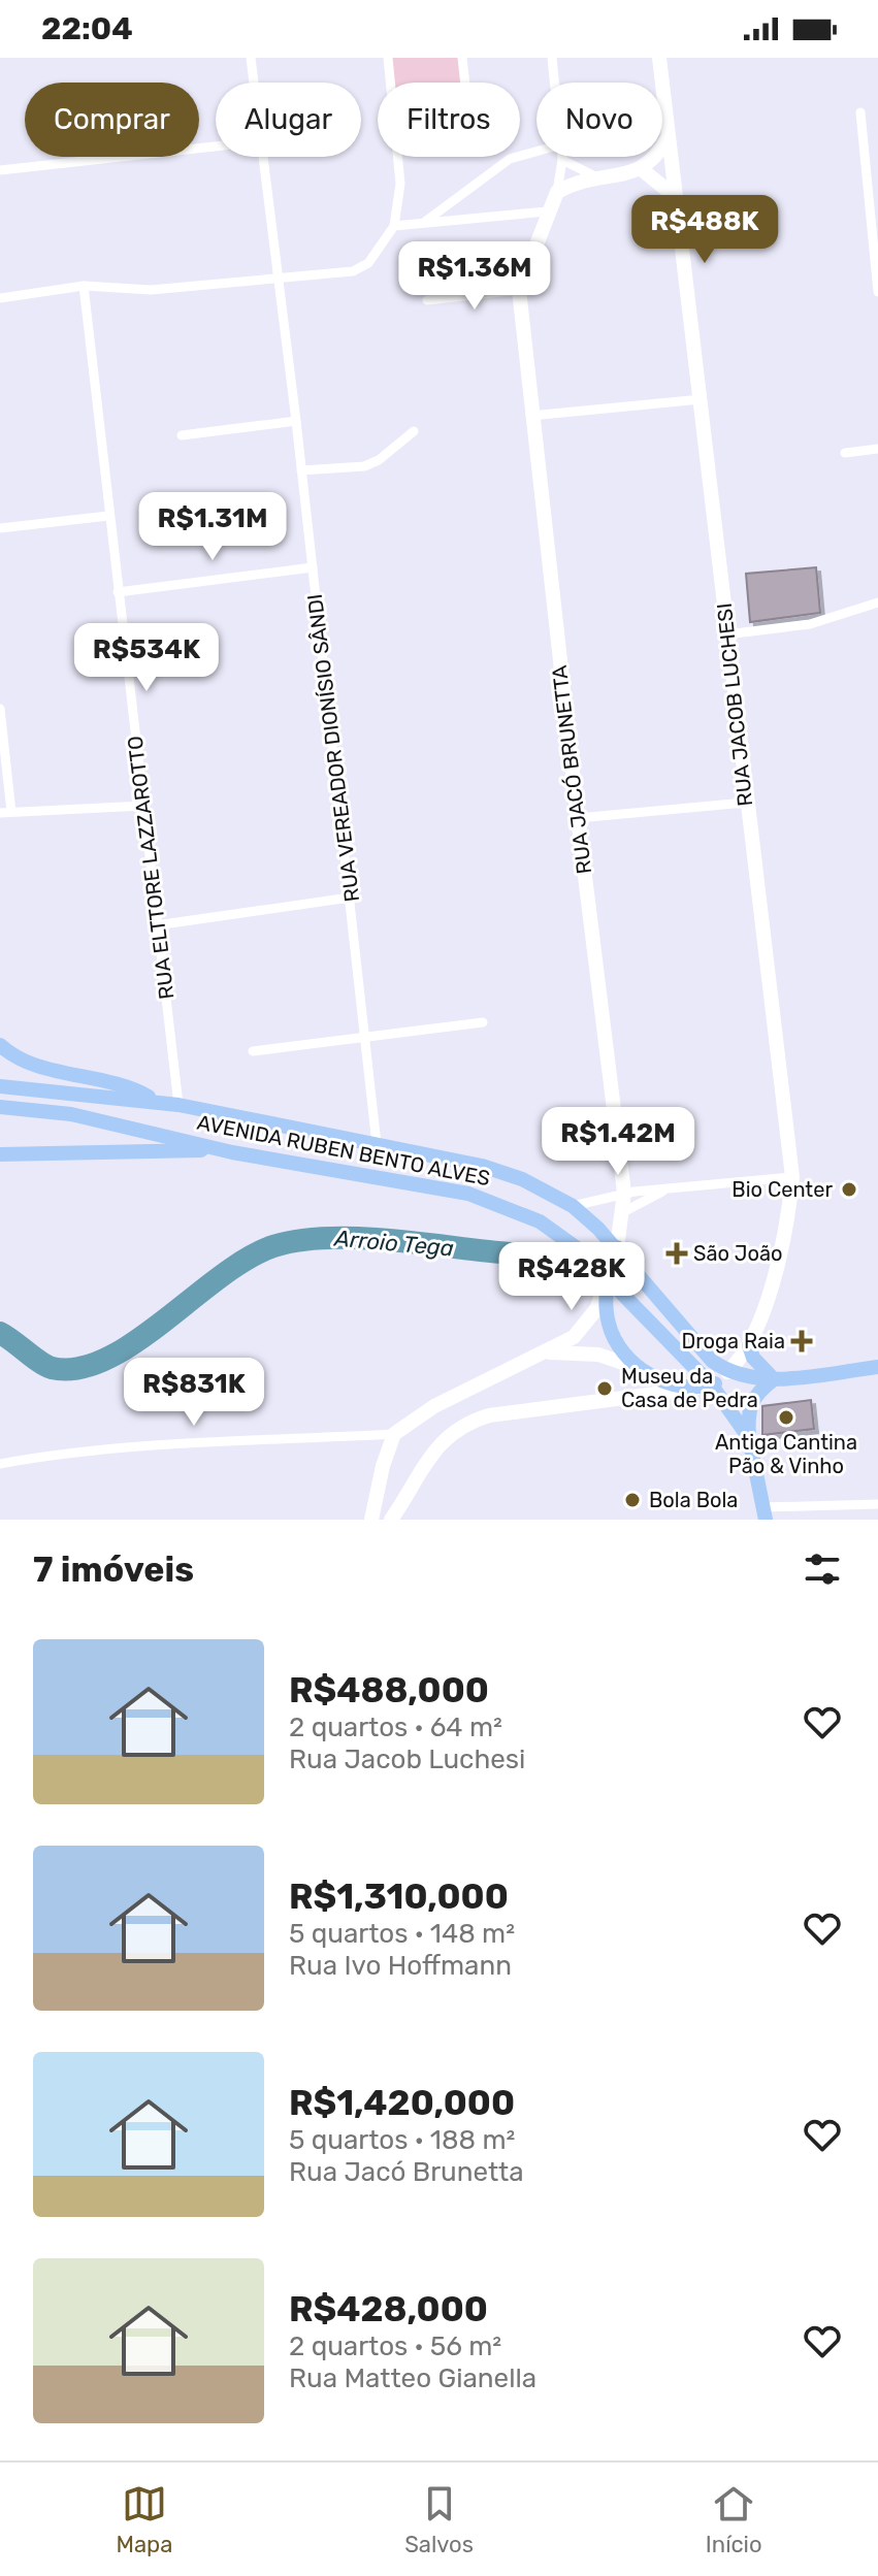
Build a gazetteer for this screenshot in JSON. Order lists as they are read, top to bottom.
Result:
{
  "streets": {
    "main road": ["AVENIDA RUBEN BENTO ALVES"],
    "street": [
      "RUA JACOB LUCHESI",
      "RUA VEREADOR DIONÍSIO SÂNDI",
      "RUA JACÓ BRUNETTA",
      "RUA ELTTORE LAZZAROTTO"
    ]
  },
  "crossings": [
    ["RUA JACOB LUCHESI", "AVENIDA RUBEN BENTO ALVES"],
    ["RUA VEREADOR DIONÍSIO SÂNDI", "AVENIDA RUBEN BENTO ALVES"],
    ["RUA JACÓ BRUNETTA", "AVENIDA RUBEN BENTO ALVES"],
    ["RUA ELTTORE LAZZAROTTO", "AVENIDA RUBEN BENTO ALVES"]
  ],
  "water": ["Arroio Tega"],
  "places": {
    "other": [
      "Bio Center",
      "Museu da Casa de Pedra",
      "Antiga Cantina Pão & Vinho",
      "Bola Bola"
    ],
    "health": ["São João", "Droga Raia"]
  },
  "page": {
    "status": "22:04",
    "chip": [
      "Comprar",
      "Alugar",
      "Filtros",
      "Novo"
    ],
    "price": [
      "R$488K",
      "R$1.36M",
      "R$1.31M",
      "R$534K",
      "R$1.42M",
      "R$428K",
      "R$831K"
    ],
    "heading": "7 imóveis",
    "list": [
      {
        "name": "R$488,000",
        "note": "2 quartos · 64 m² · Rua Jacob Luchesi"
      },
      {
        "name": "R$1,310,000",
        "note": "5 quartos · 148 m² · Rua Ivo Hoffmann"
      },
      {
        "name": "R$1,420,000",
        "note": "5 quartos · 188 m² · Rua Jacó Brunetta"
      },
      {
        "name": "R$428,000",
        "note": "2 quartos · 56 m² · Rua Matteo Gianella"
      }
    ],
    "tabs": ["Mapa", "Salvos", "Início"]
  }
}
